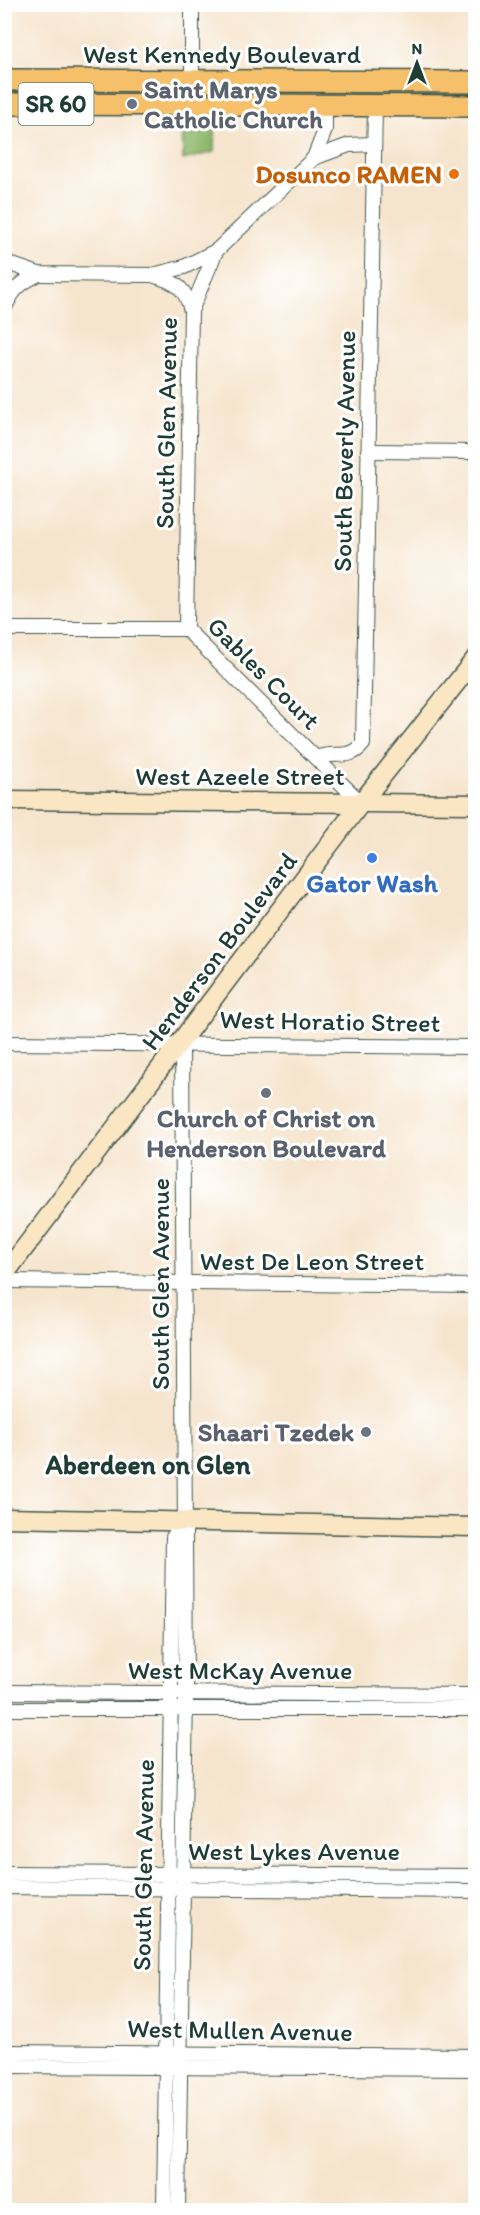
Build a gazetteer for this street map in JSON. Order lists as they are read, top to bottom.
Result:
{
  "streets": {
    "main road": [
      "West Kennedy Boulevard",
      "SR 60",
      "West Azeele Street",
      "Henderson Boulevard"
    ],
    "street": [
      "South Glen Avenue",
      "South Beverly Avenue",
      "Gables Court",
      "West Horatio Street",
      "West De Leon Street",
      "West McKay Avenue",
      "West Lykes Avenue",
      "West Mullen Avenue"
    ]
  },
  "crossings": [
    ["West Kennedy Boulevard", "South Glen Avenue"],
    ["West Kennedy Boulevard", "South Beverly Avenue"],
    ["South Glen Avenue", "South Beverly Avenue"],
    ["South Glen Avenue", "Gables Court"],
    ["South Glen Avenue", "Henderson Boulevard"],
    ["South Glen Avenue", "West Horatio Street"],
    ["South Glen Avenue", "West De Leon Street"],
    ["South Glen Avenue", "West McKay Avenue"],
    ["South Glen Avenue", "West Lykes Avenue"],
    ["South Glen Avenue", "West Mullen Avenue"],
    ["South Beverly Avenue", "Gables Court"],
    ["Gables Court", "West Azeele Street"],
    ["Gables Court", "Henderson Boulevard"],
    ["West Azeele Street", "Henderson Boulevard"],
    ["Henderson Boulevard", "West Horatio Street"]
  ],
  "districts": ["Aberdeen on Glen"],
  "places": [
    "Saint Marys Catholic Church",
    "Dosunco RAMEN",
    "Gator Wash",
    "Church of Christ on Henderson Boulevard",
    "Shaari Tzedek"
  ],
  "north": "top"
}
